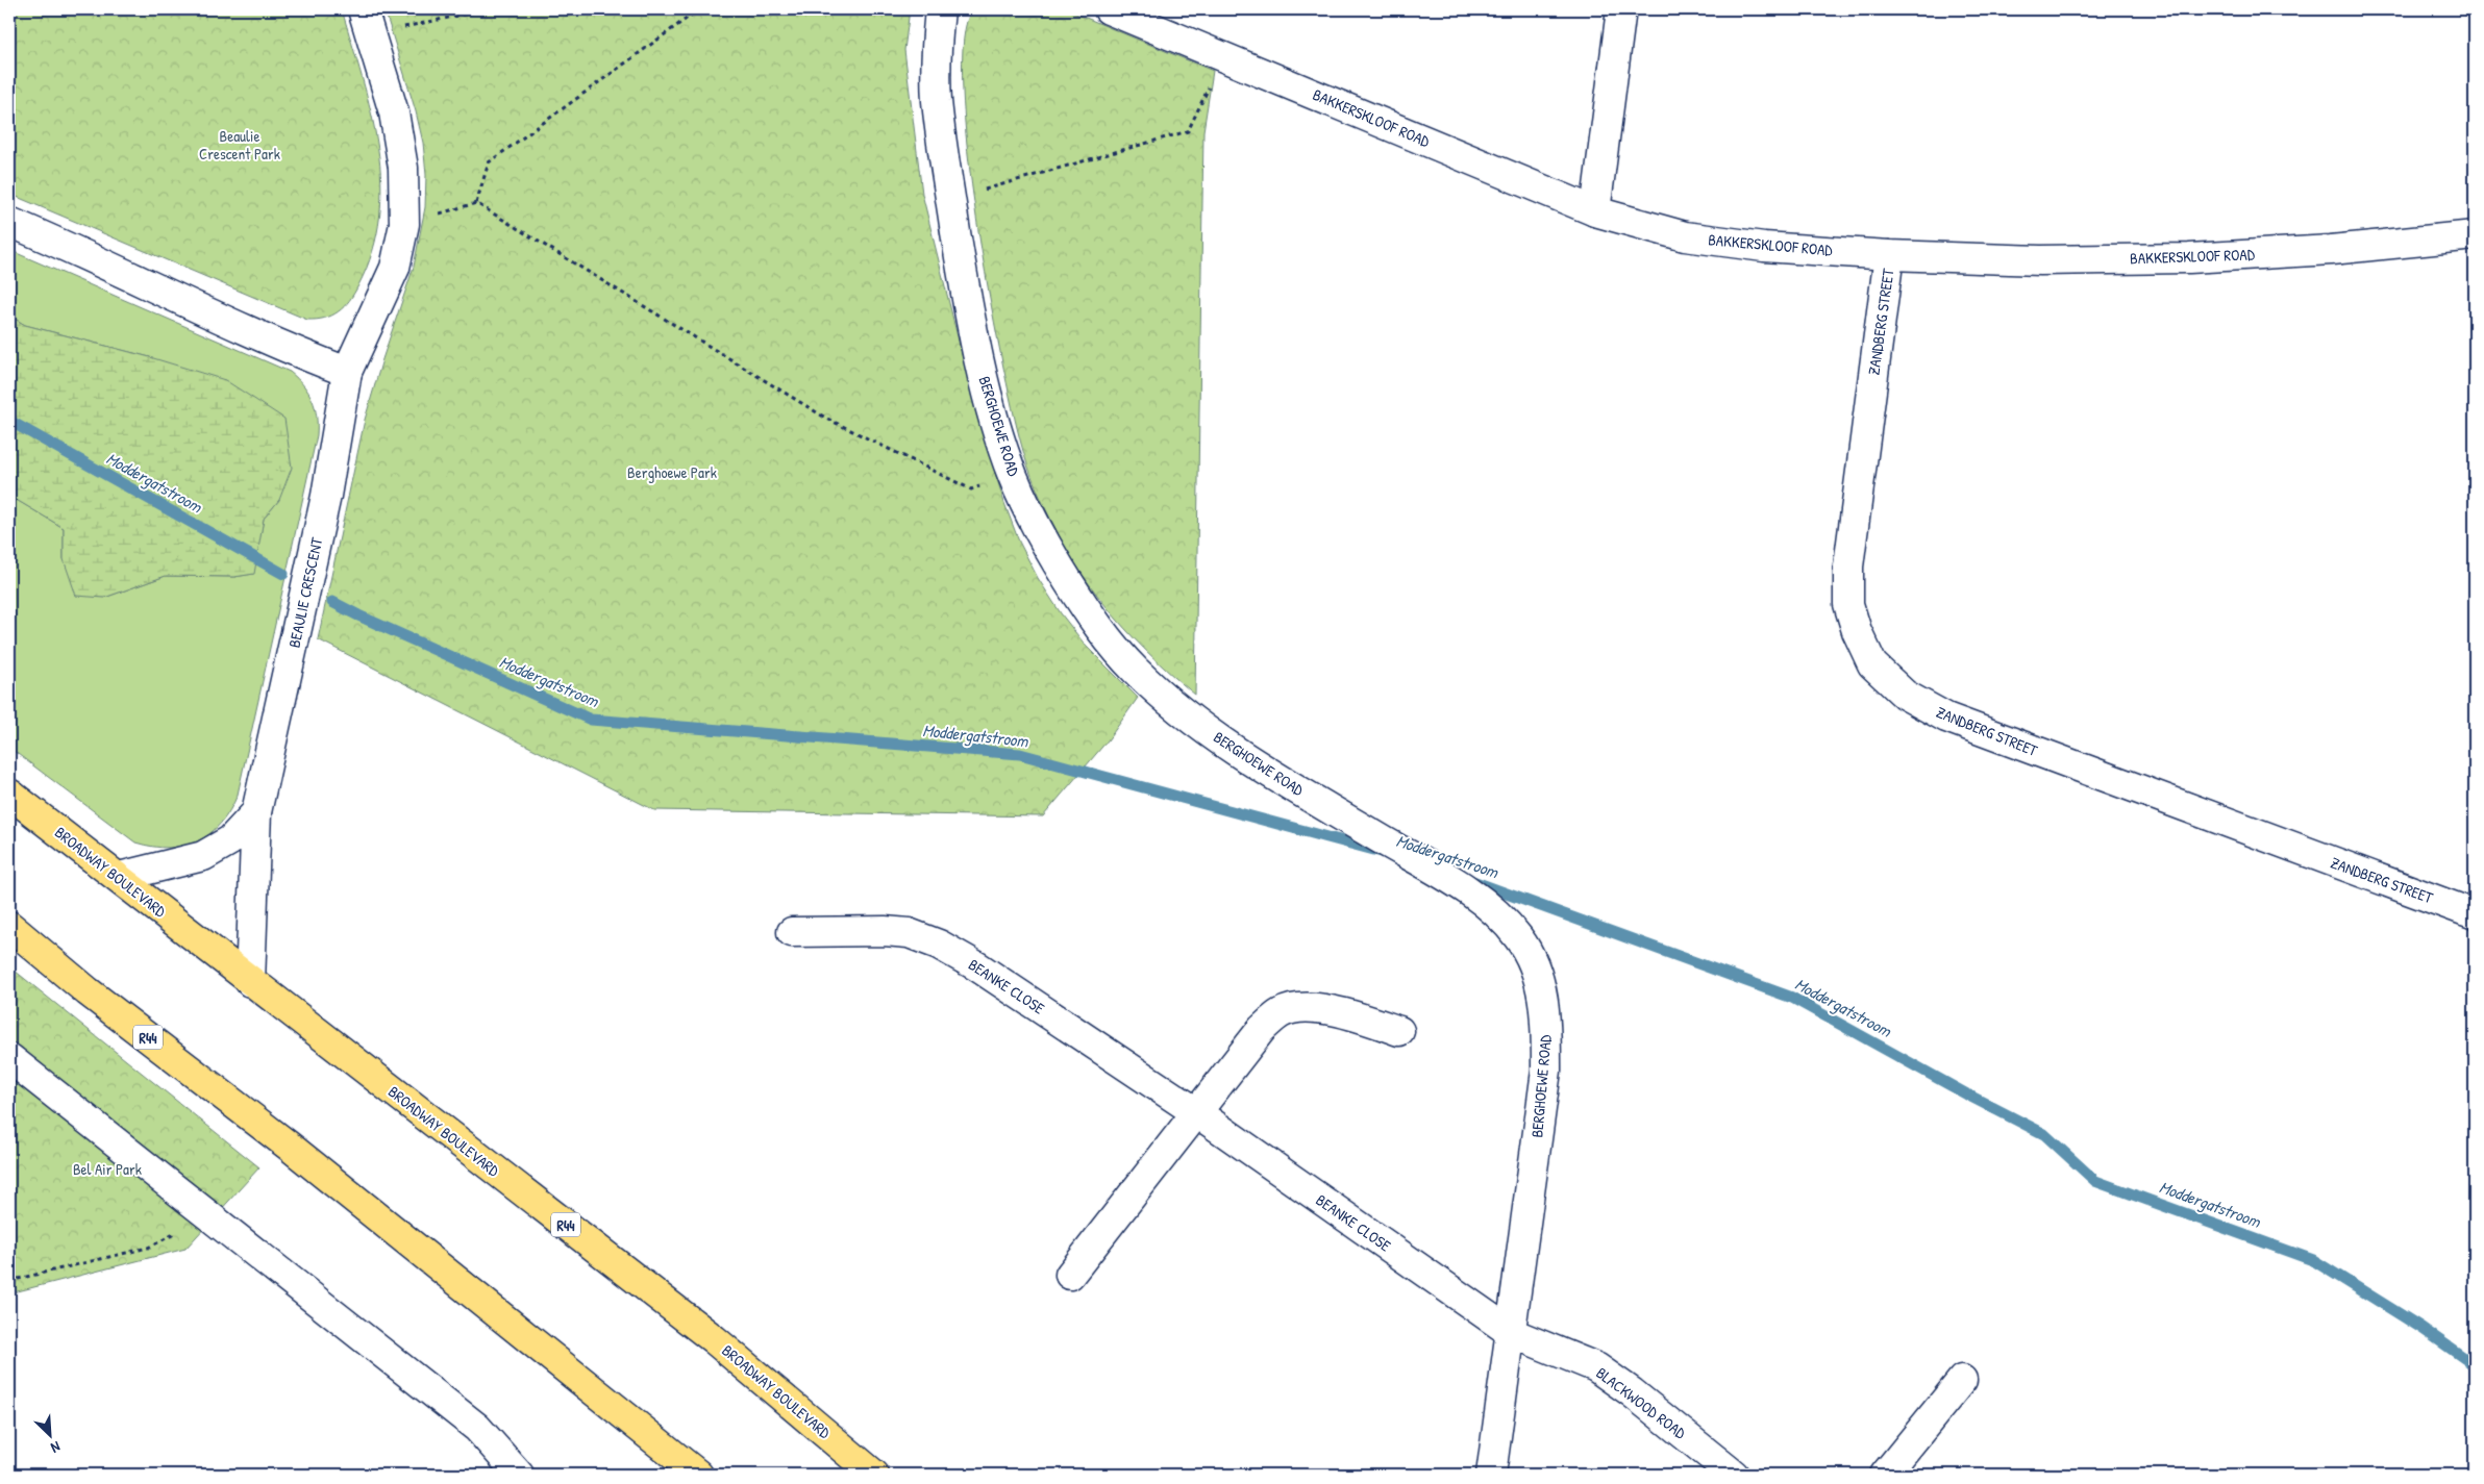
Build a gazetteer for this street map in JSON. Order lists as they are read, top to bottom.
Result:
{
  "streets": {
    "main road": ["BROADWAY BOULEVARD", "R44"],
    "street": [
      "BAKKERSKLOOF ROAD",
      "ZANDBERG STREET",
      "BERGHOEWE ROAD",
      "BEAULIE CRESCENT",
      "BEANKE CLOSE",
      "BLACKWOOD ROAD"
    ]
  },
  "crossings": [
    ["BAKKERSKLOOF ROAD", "ZANDBERG STREET"],
    ["BERGHOEWE ROAD", "BEANKE CLOSE"],
    ["BERGHOEWE ROAD", "BLACKWOOD ROAD"],
    ["BEAULIE CRESCENT", "BROADWAY BOULEVARD"],
    ["BEANKE CLOSE", "BLACKWOOD ROAD"]
  ],
  "water": ["Moddergatstroom"],
  "parks": ["Beaulie Crescent Park", "Berghoewe Park", "Bel Air Park"],
  "north": "bottom right"
}
